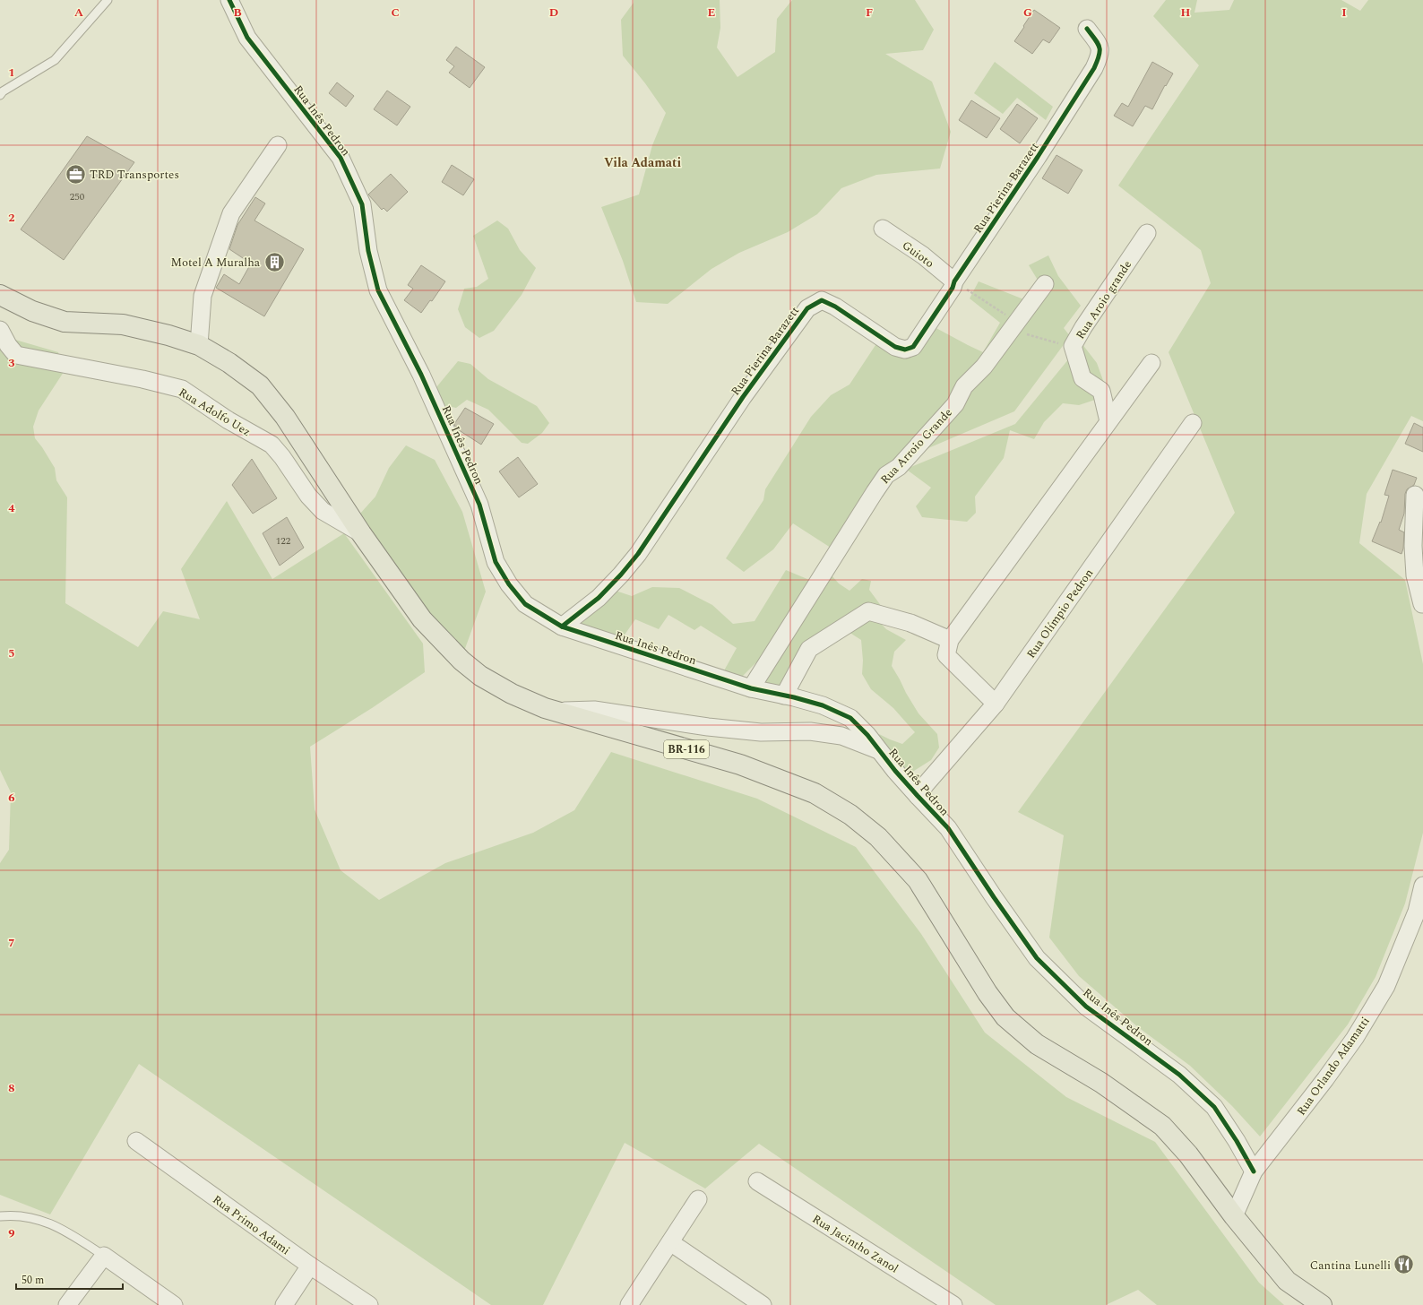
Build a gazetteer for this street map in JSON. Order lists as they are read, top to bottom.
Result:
{
  "streets": {
    "main road": ["BR-116"],
    "street": [
      "Rua Inês Pedron",
      "Rua Pierina Barazett",
      "Guioto",
      "Rua Aroio grande",
      "Rua Adolfo Uez",
      "Rua Arroio Grande",
      "Rua Olímpio Pedron",
      "Rua Orlando Adamatti",
      "Rua Primo Adami",
      "Rua Jacintho Zanol"
    ]
  },
  "crossings": [
    ["Rua Inês Pedron", "Rua Pierina Barazett"],
    ["Rua Inês Pedron", "Rua Arroio Grande"],
    ["Rua Inês Pedron", "Rua Olímpio Pedron"],
    ["Rua Inês Pedron", "BR-116"],
    ["Rua Inês Pedron", "Rua Orlando Adamatti"],
    ["Rua Pierina Barazett", "Guioto"],
    ["Rua Adolfo Uez", "BR-116"],
    ["BR-116", "Rua Orlando Adamatti"]
  ],
  "districts": ["Vila Adamati"],
  "places": {
    "office": ["TRD Transportes"],
    "building": ["Motel A Muralha"],
    "restaurant": ["Cantina Lunelli"]
  },
  "house_numbers": ["250", "122"],
  "scale_bar": "50 m",
  "grid": {
    "columns": [
      "A",
      "B",
      "C",
      "D",
      "E",
      "F",
      "G",
      "H",
      "I"
    ],
    "rows": [
      "1",
      "2",
      "3",
      "4",
      "5",
      "6",
      "7",
      "8",
      "9"
    ]
  }
}
